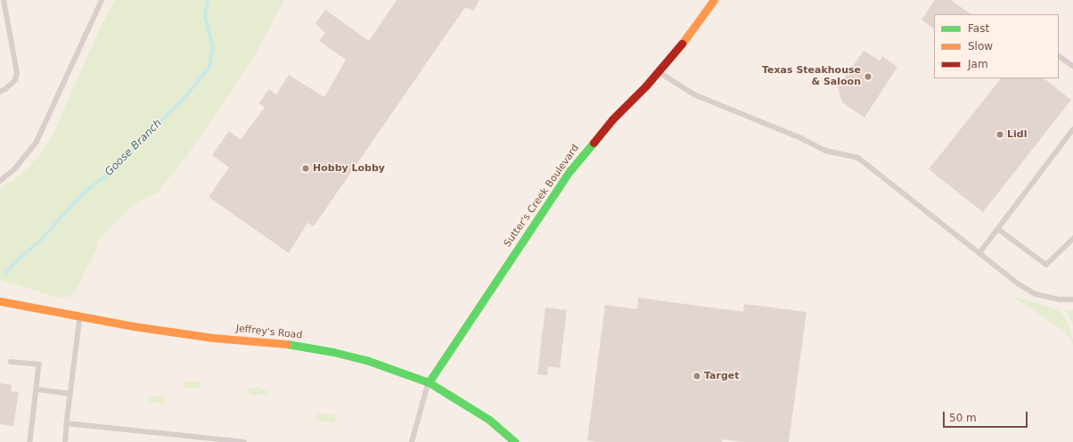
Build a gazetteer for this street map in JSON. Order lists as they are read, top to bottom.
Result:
{
  "streets": {
    "street": ["Sutter's Creek Boulevard", "Jeffrey's Road"]
  },
  "crossings": [
    ["Sutter's Creek Boulevard", "Jeffrey's Road"]
  ],
  "water": ["Goose Branch"],
  "places": [
    "Texas Steakhouse & Saloon",
    "Lidl",
    "Hobby Lobby",
    "Target"
  ],
  "legend": ["Fast", "Slow", "Jam"],
  "scale_bar": "50 m"
}
